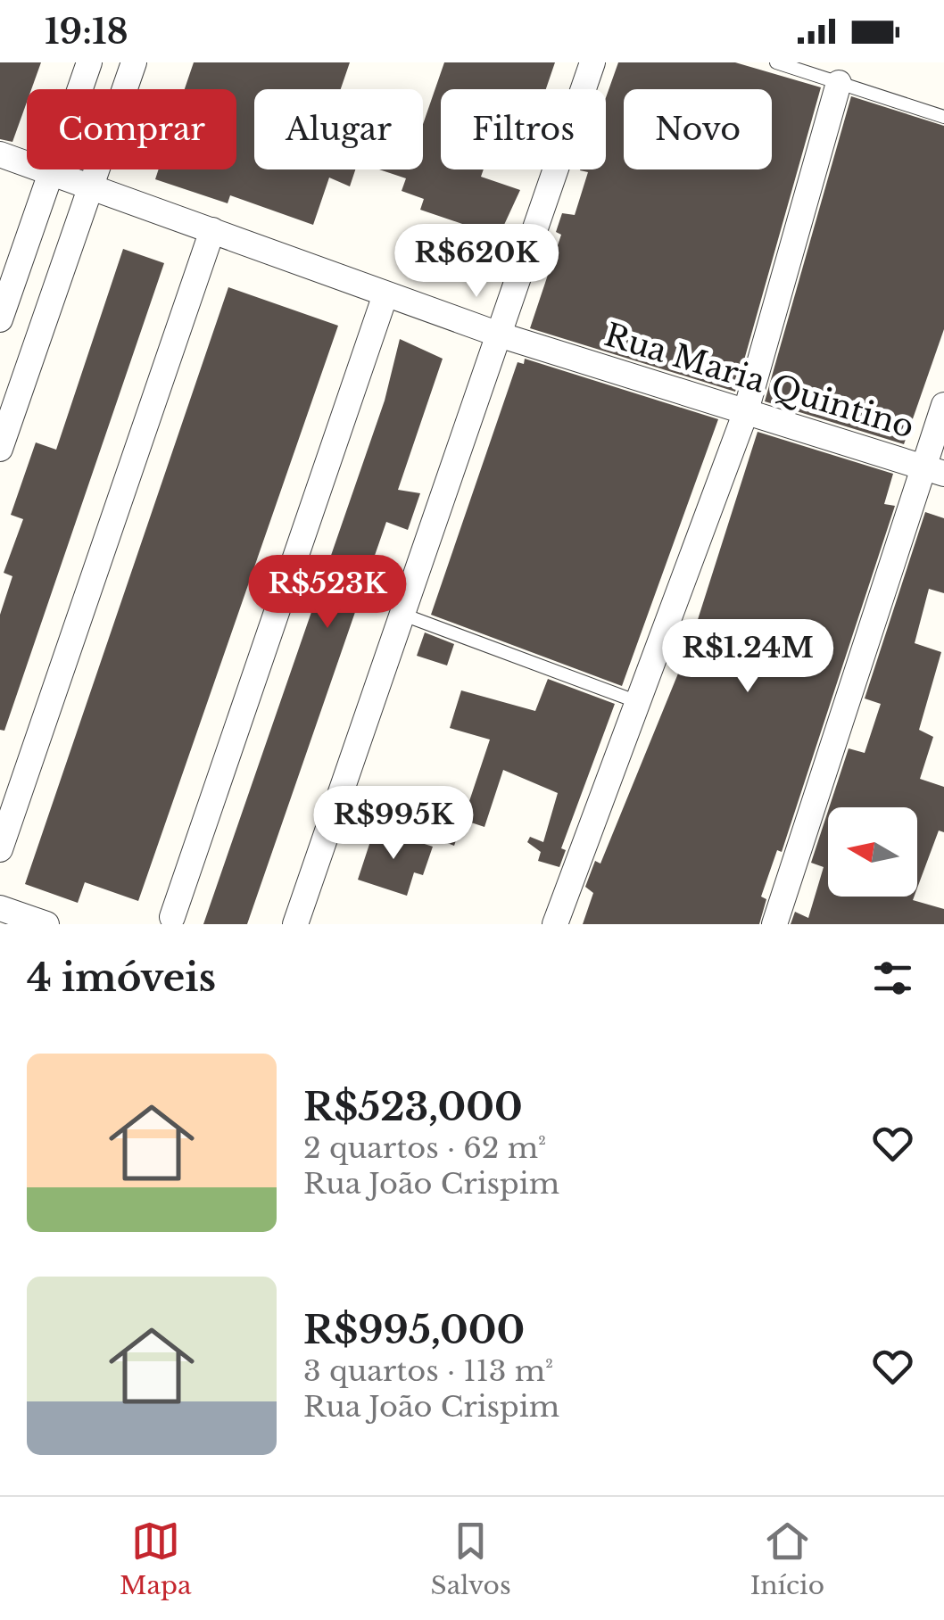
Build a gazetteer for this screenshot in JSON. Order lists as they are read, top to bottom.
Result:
{
  "streets": {
    "street": ["Rua Maria Quintino"]
  },
  "north": "left",
  "page": {
    "status": "19:18",
    "chip": [
      "Comprar",
      "Alugar",
      "Filtros",
      "Novo"
    ],
    "price": [
      "R$620K",
      "R$523K",
      "R$1.24M",
      "R$995K"
    ],
    "heading": "4 imóveis",
    "list": [
      {
        "name": "R$523,000",
        "note": "2 quartos · 62 m² · Rua João Crispim"
      },
      {
        "name": "R$995,000",
        "note": "3 quartos · 113 m² · Rua João Crispim"
      }
    ],
    "tabs": ["Mapa", "Salvos", "Início"]
  }
}
